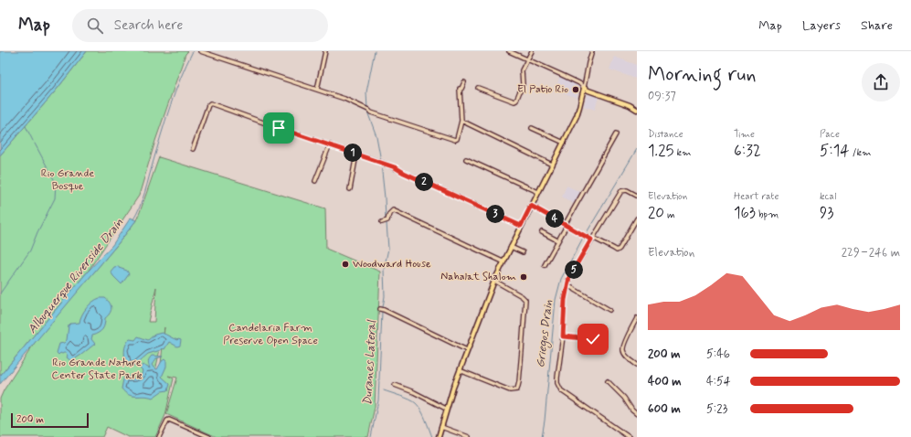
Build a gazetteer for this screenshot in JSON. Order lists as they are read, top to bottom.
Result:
{
  "water": ["Albuquerque Riverside Drain", "Griegos Drain", "Duranes Lateral"],
  "parks": ["Rio Grande Bosque", "Candelaria Farm Preserve Open Space", "Rio Grande Nature Center State Park"],
  "places": ["El Patio Rio", "Woodward House", "Nahalat Shalom"],
  "scale_bar": "200 m",
  "page": {
    "header": "Map",
    "search": "Search here",
    "nav": ["Map", "Layers", "Share"],
    "heading": ["Morning run", "09:37"],
    "stats": [
      ["Distance", "1.25 km"],
      ["Time", "6:32"],
      ["Pace", "5:14 /km"],
      ["Elevation", "20 m"],
      ["Heart rate", "163 bpm"],
      ["kcal", "93"]
    ],
    "pins": [
      "1",
      "2",
      "3",
      "4",
      "5"
    ],
    "chart": ["Elevation", "229–246 m"],
    "list": [
      {
        "name": "200 m",
        "note": "5:46"
      },
      {
        "name": "400 m",
        "note": "4:54"
      },
      {
        "name": "600 m",
        "note": "5:23"
      }
    ],
    "scale": "200 m"
  }
}
